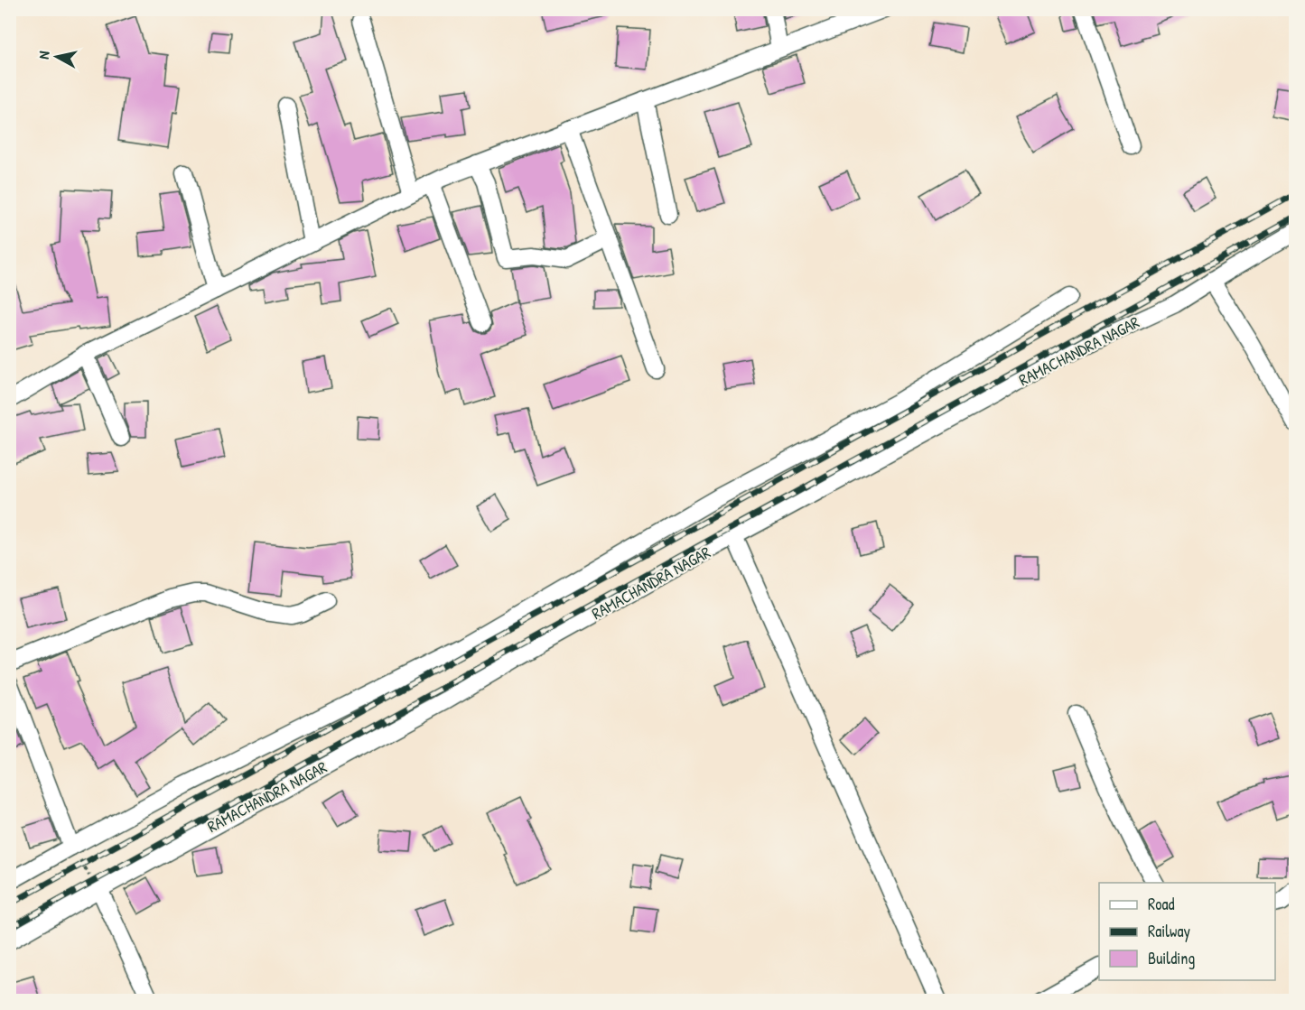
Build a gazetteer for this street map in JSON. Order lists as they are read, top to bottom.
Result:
{
  "streets": {
    "street": ["RAMACHANDRA NAGAR"]
  },
  "legend": ["Road", "Railway", "Building"],
  "north": "left"
}
